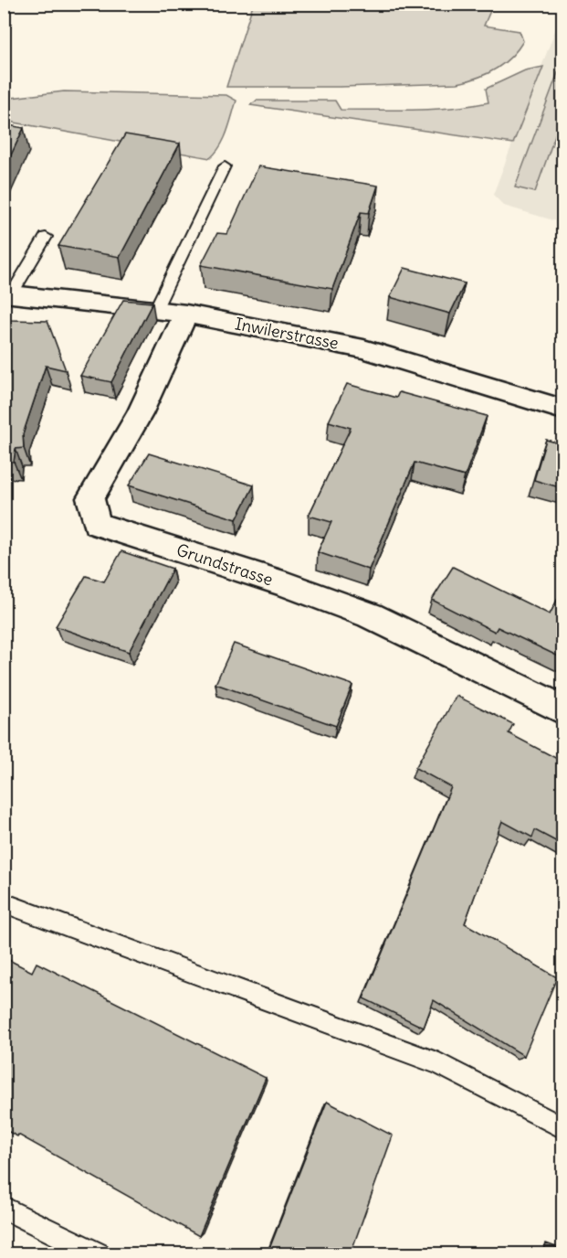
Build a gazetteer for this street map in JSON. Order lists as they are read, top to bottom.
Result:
{
  "streets": {
    "street": ["Inwilerstrasse", "Grundstrasse"]
  },
  "crossings": [
    ["Inwilerstrasse", "Grundstrasse"]
  ]
}
